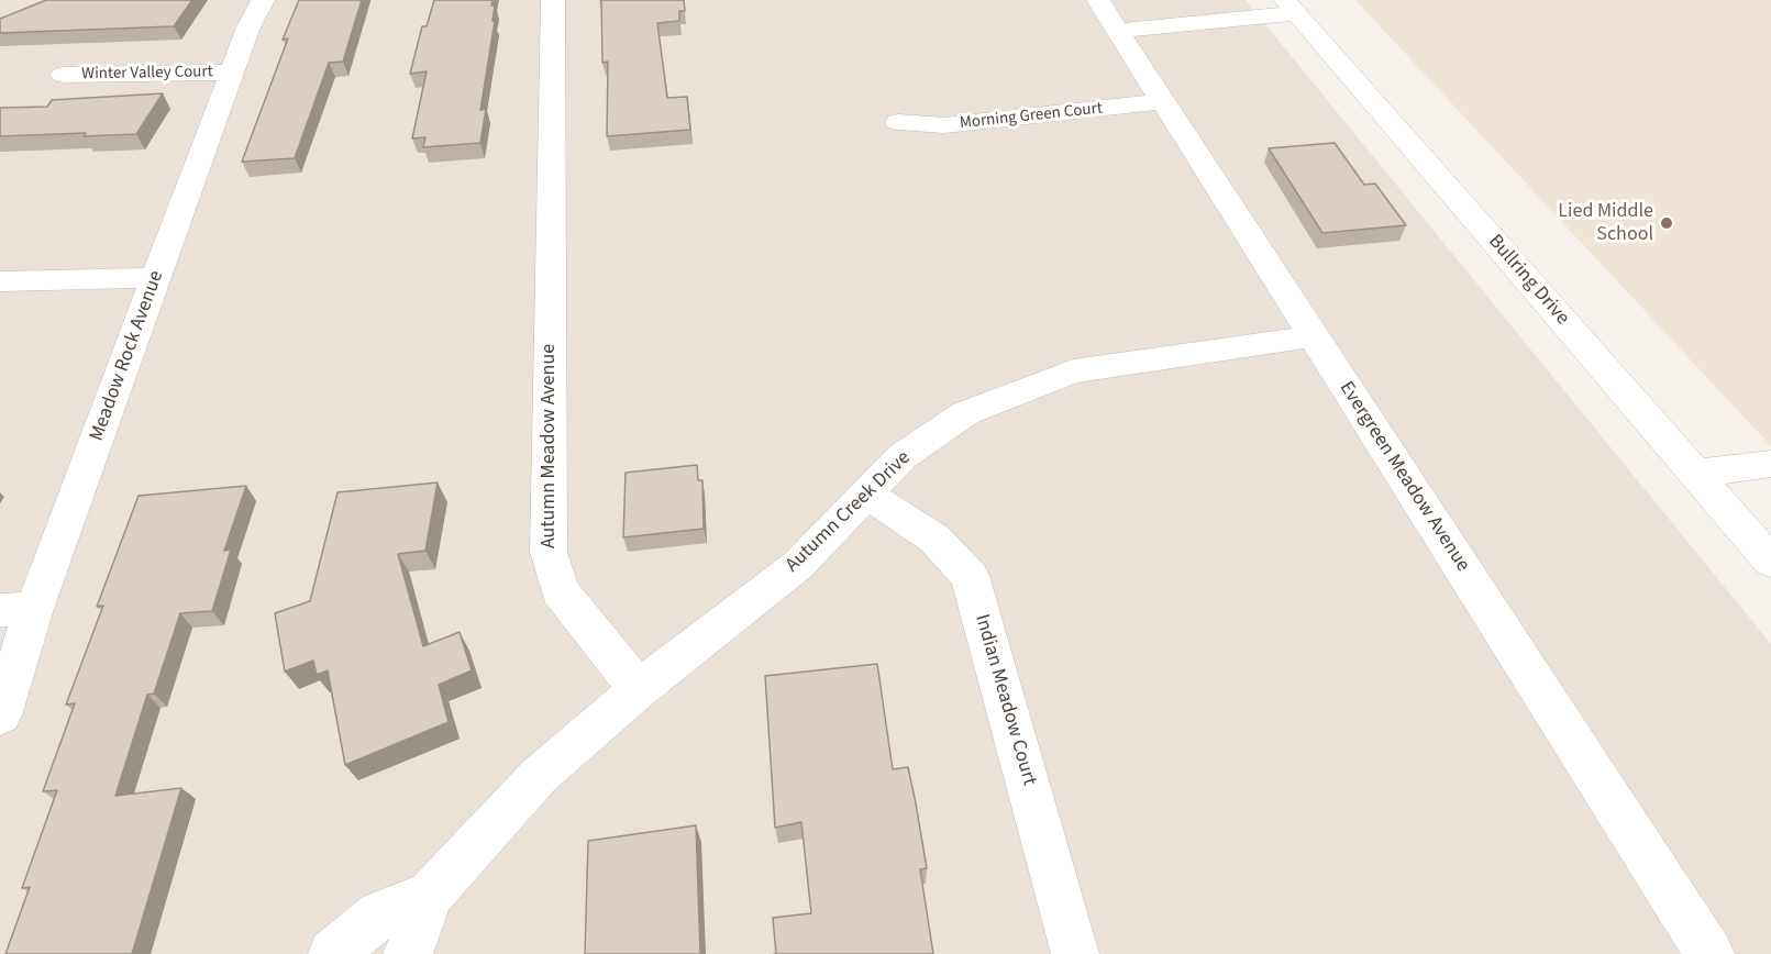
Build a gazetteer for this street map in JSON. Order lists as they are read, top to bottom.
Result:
{
  "streets": {
    "street": [
      "Winter Valley Court",
      "Morning Green Court",
      "Bullring Drive",
      "Meadow Rock Avenue",
      "Autumn Meadow Avenue",
      "Evergreen Meadow Avenue",
      "Autumn Creek Drive",
      "Indian Meadow Court"
    ]
  },
  "crossings": [
    ["Winter Valley Court", "Meadow Rock Avenue"],
    ["Morning Green Court", "Evergreen Meadow Avenue"],
    ["Autumn Meadow Avenue", "Autumn Creek Drive"],
    ["Evergreen Meadow Avenue", "Autumn Creek Drive"],
    ["Autumn Creek Drive", "Indian Meadow Court"]
  ],
  "places": ["Lied Middle School"]
}
